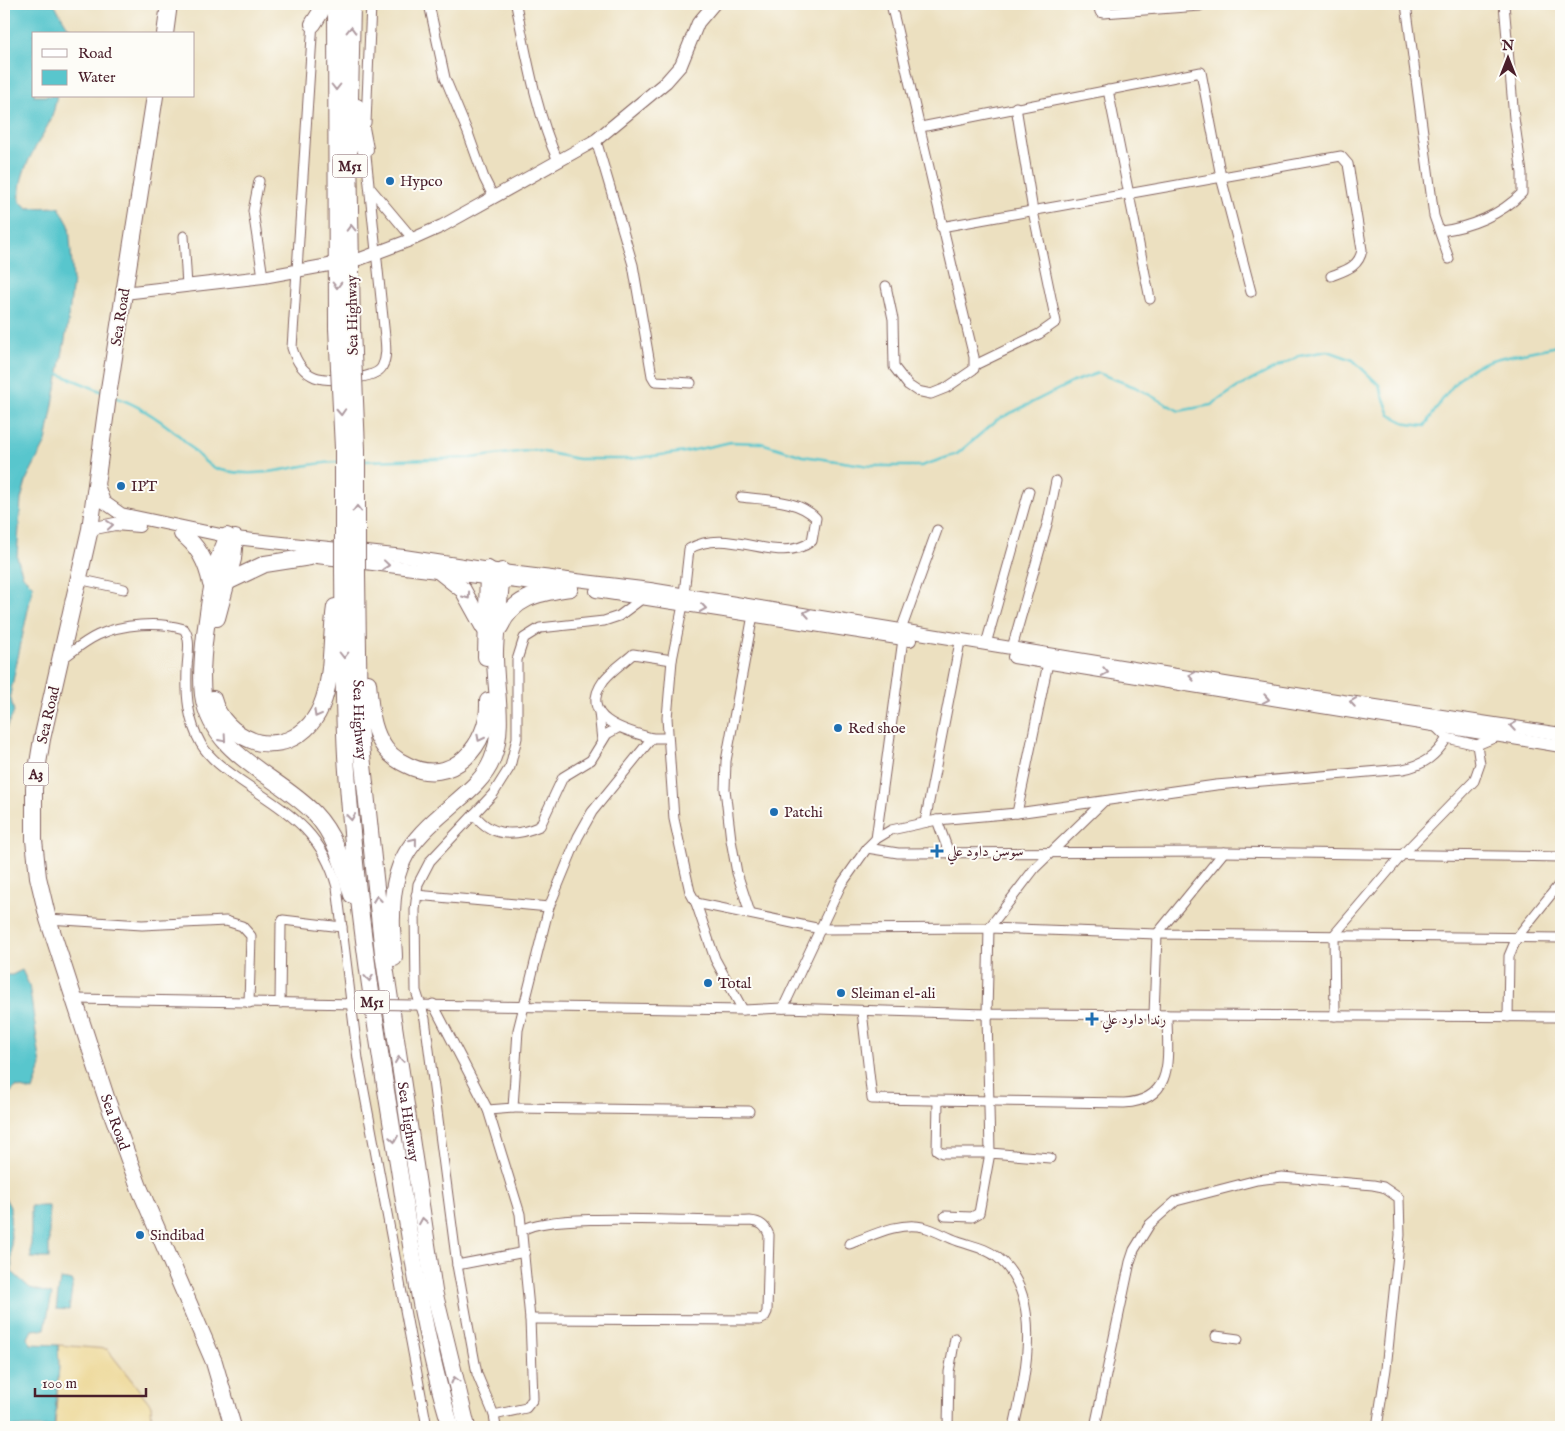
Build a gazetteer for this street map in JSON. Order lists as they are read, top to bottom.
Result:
{
  "streets": {
    "highway": [
      "M51",
      "Sea Highway",
      "Sea Road",
      "A3"
    ]
  },
  "places": {
    "other": [
      "Hypco",
      "IPT",
      "Red shoe",
      "Patchi",
      "Total",
      "Sleiman el-ali",
      "Sindibad"
    ],
    "health": ["سوسن داود علي", "رندا داود علي"]
  },
  "legend": ["Road", "Water"],
  "scale_bar": "100 m",
  "north": "top"
}
